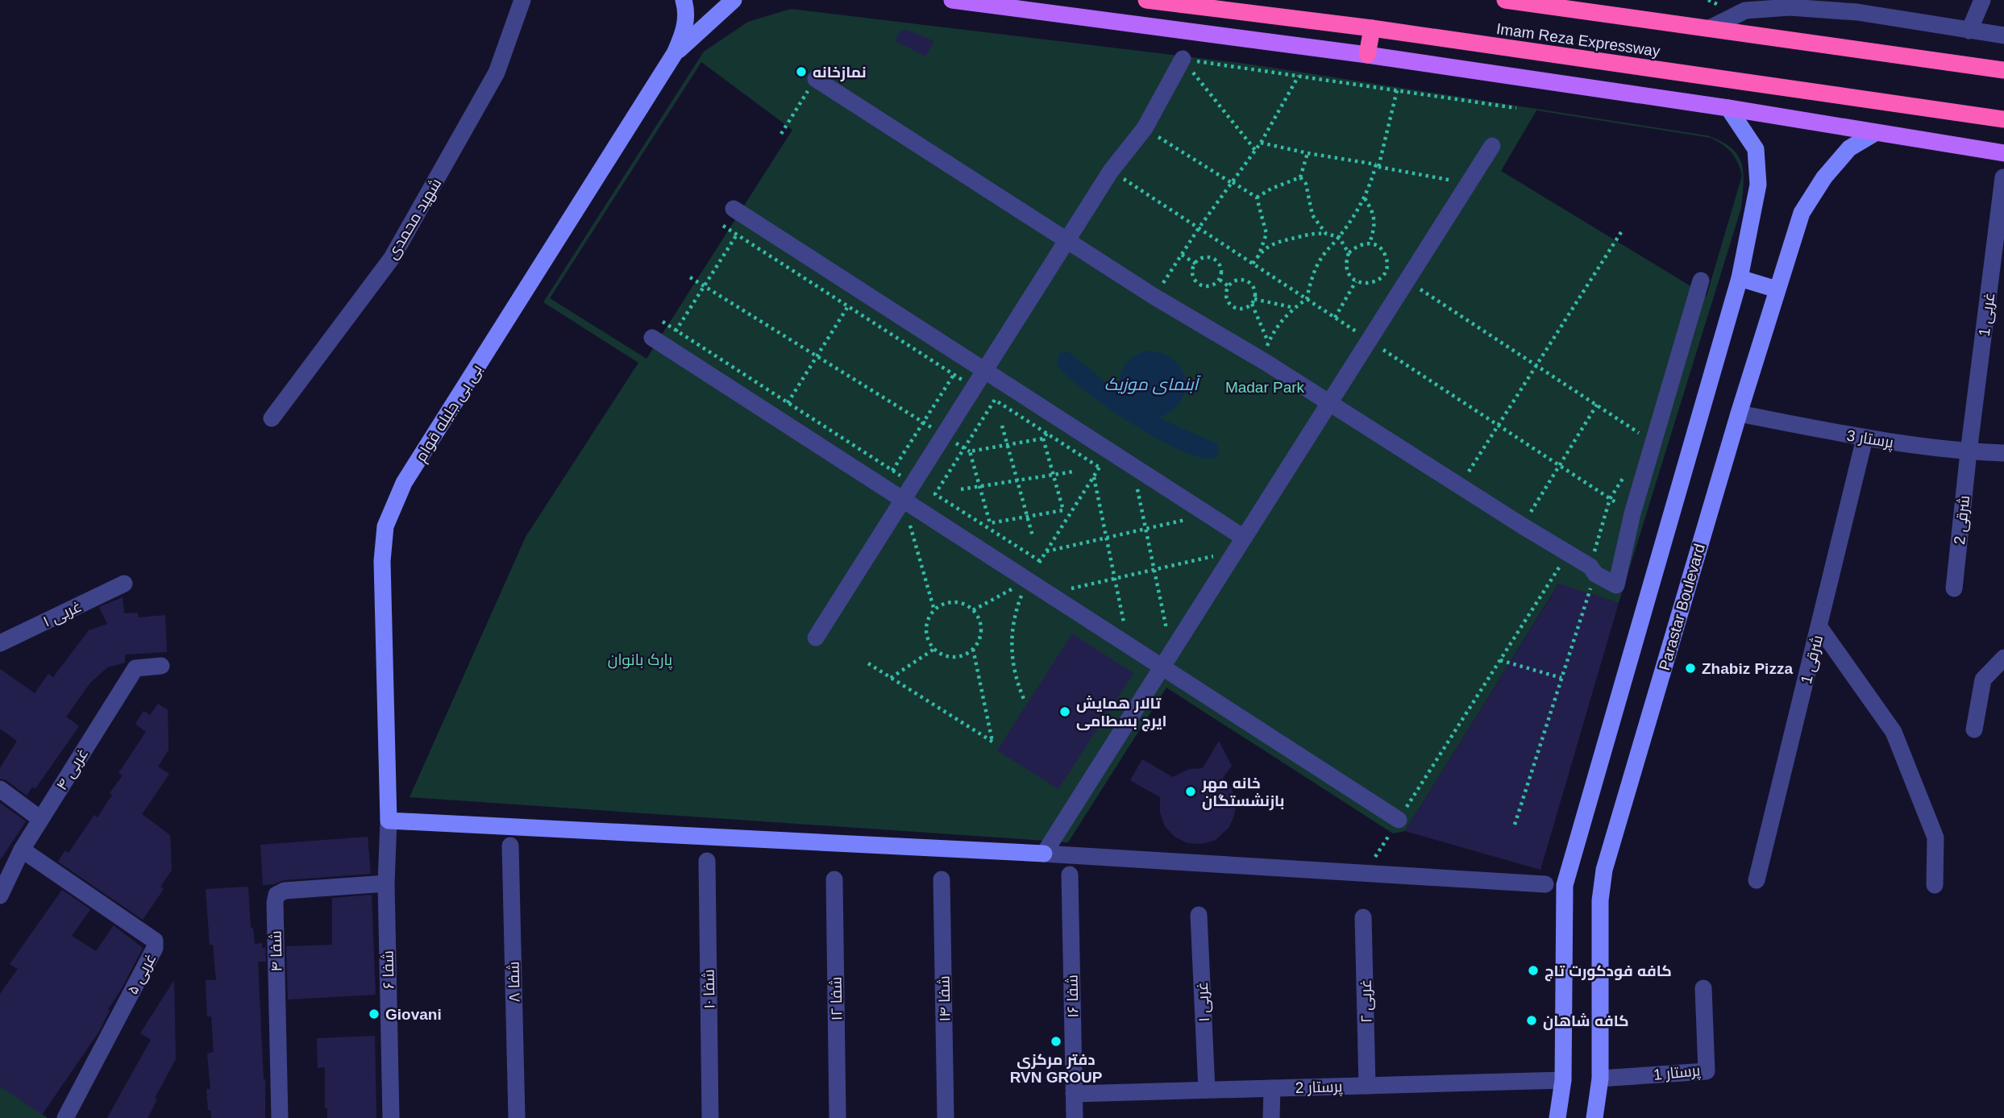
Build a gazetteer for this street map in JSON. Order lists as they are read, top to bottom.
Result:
{
  "streets": {
    "highway": ["Imam Reza Expressway"],
    "street": [
      "شهید محمدی",
      "غربی 1",
      "بی بی جلیله قوام",
      "پرستار 3",
      "شرقی 2",
      "Parastar Boulevard",
      "غربی ۱",
      "شرقی 1",
      "غربی ۴",
      "شفا ۴",
      "شفا ۶",
      "غربی ۵",
      "شفا ۸",
      "شفا ۱۰",
      "شفا ۱۶",
      "شفا ۱۲",
      "شفا ۱۴",
      "۲ غربی",
      "۱ غربی",
      "پرستار 1",
      "پرستار 2"
    ]
  },
  "crossings": [
    ["غربی 1", "پرستار 3"],
    ["غربی 1", "شرقی 2"],
    ["بی بی جلیله قوام", "شفا ۶"],
    ["پرستار 3", "شرقی 2"],
    ["پرستار 3", "Parastar Boulevard"],
    ["پرستار 3", "شرقی 1"],
    ["Parastar Boulevard", "پرستار 1"],
    ["غربی ۴", "غربی ۵"],
    ["شفا ۴", "شفا ۶"],
    ["شفا ۱۶", "پرستار 2"],
    ["۲ غربی", "پرستار 2"],
    ["۱ غربی", "پرستار 2"]
  ],
  "water": ["آبنمای موزیک"],
  "parks": ["Madar Park", "پارک بانوان"],
  "places": [
    "نمازخانه",
    "Zhabiz Pizza",
    "تالار همایش ایرج بسطامی",
    "خانه مهر بازنشستگان",
    "کافه فودکورت تاج",
    "Giovani",
    "کافه شاهان",
    "دفتر مرکزی RVN GROUP"
  ]
}
